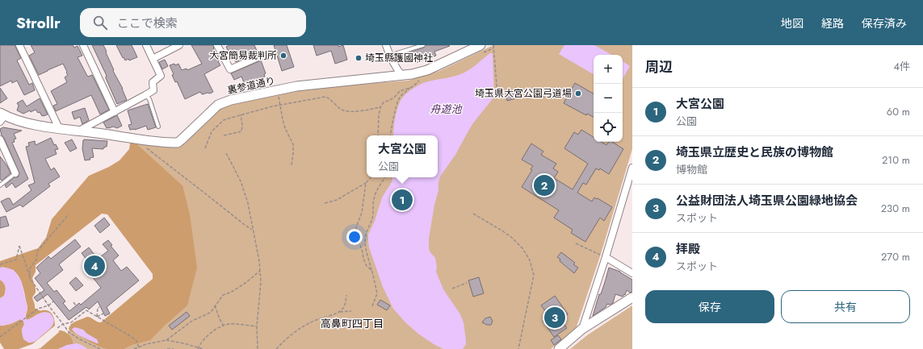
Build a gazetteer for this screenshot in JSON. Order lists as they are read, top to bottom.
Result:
{
  "streets": {
    "street": ["裏参道通り"]
  },
  "districts": ["高鼻町四丁目"],
  "water": ["舟遊池"],
  "places": ["大宮簡易裁判所", "埼玉縣護國神社", "埼玉県大宮公園弓道場"],
  "page": {
    "header": "Strollr",
    "search": "ここで検索",
    "nav": ["地図", "経路", "保存済み"],
    "heading": ["周辺", "4件"],
    "map_buttons": ["+", "−"],
    "list": [
      {
        "mark": "1",
        "name": "大宮公園",
        "note": "公園",
        "value": "60 m"
      },
      {
        "mark": "2",
        "name": "埼玉県立歴史と民族の博物館",
        "note": "博物館",
        "value": "210 m"
      },
      {
        "mark": "3",
        "name": "公益財団法人埼玉県公園緑地協会",
        "note": "スポット",
        "value": "230 m"
      },
      {
        "mark": "4",
        "name": "拝殿",
        "note": "スポット",
        "value": "270 m"
      }
    ],
    "popup": ["大宮公園", "公園"],
    "pins": [
      "2",
      "1",
      "4",
      "3"
    ],
    "buttons": ["保存", "共有"]
  }
}
